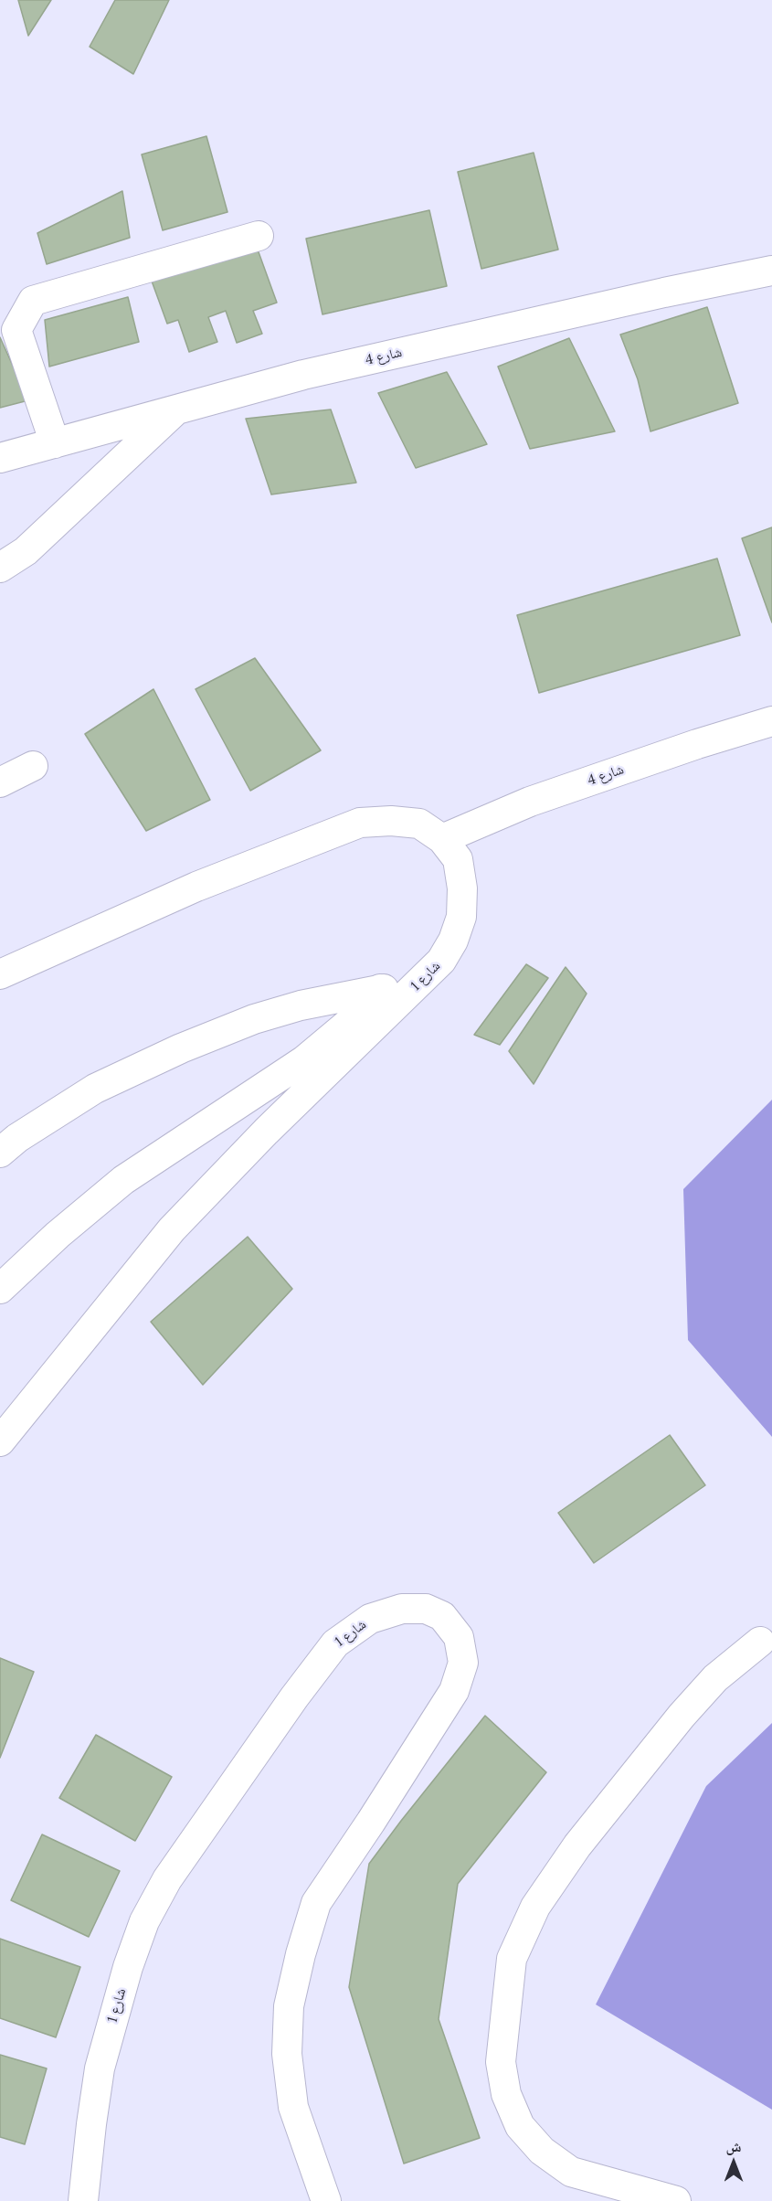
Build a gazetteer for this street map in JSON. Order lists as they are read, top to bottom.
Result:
{
  "streets": {
    "street": ["شارع 4", "شارع 1"]
  },
  "crossings": [
    ["شارع 4", "شارع 1"]
  ],
  "north": "top"
}
